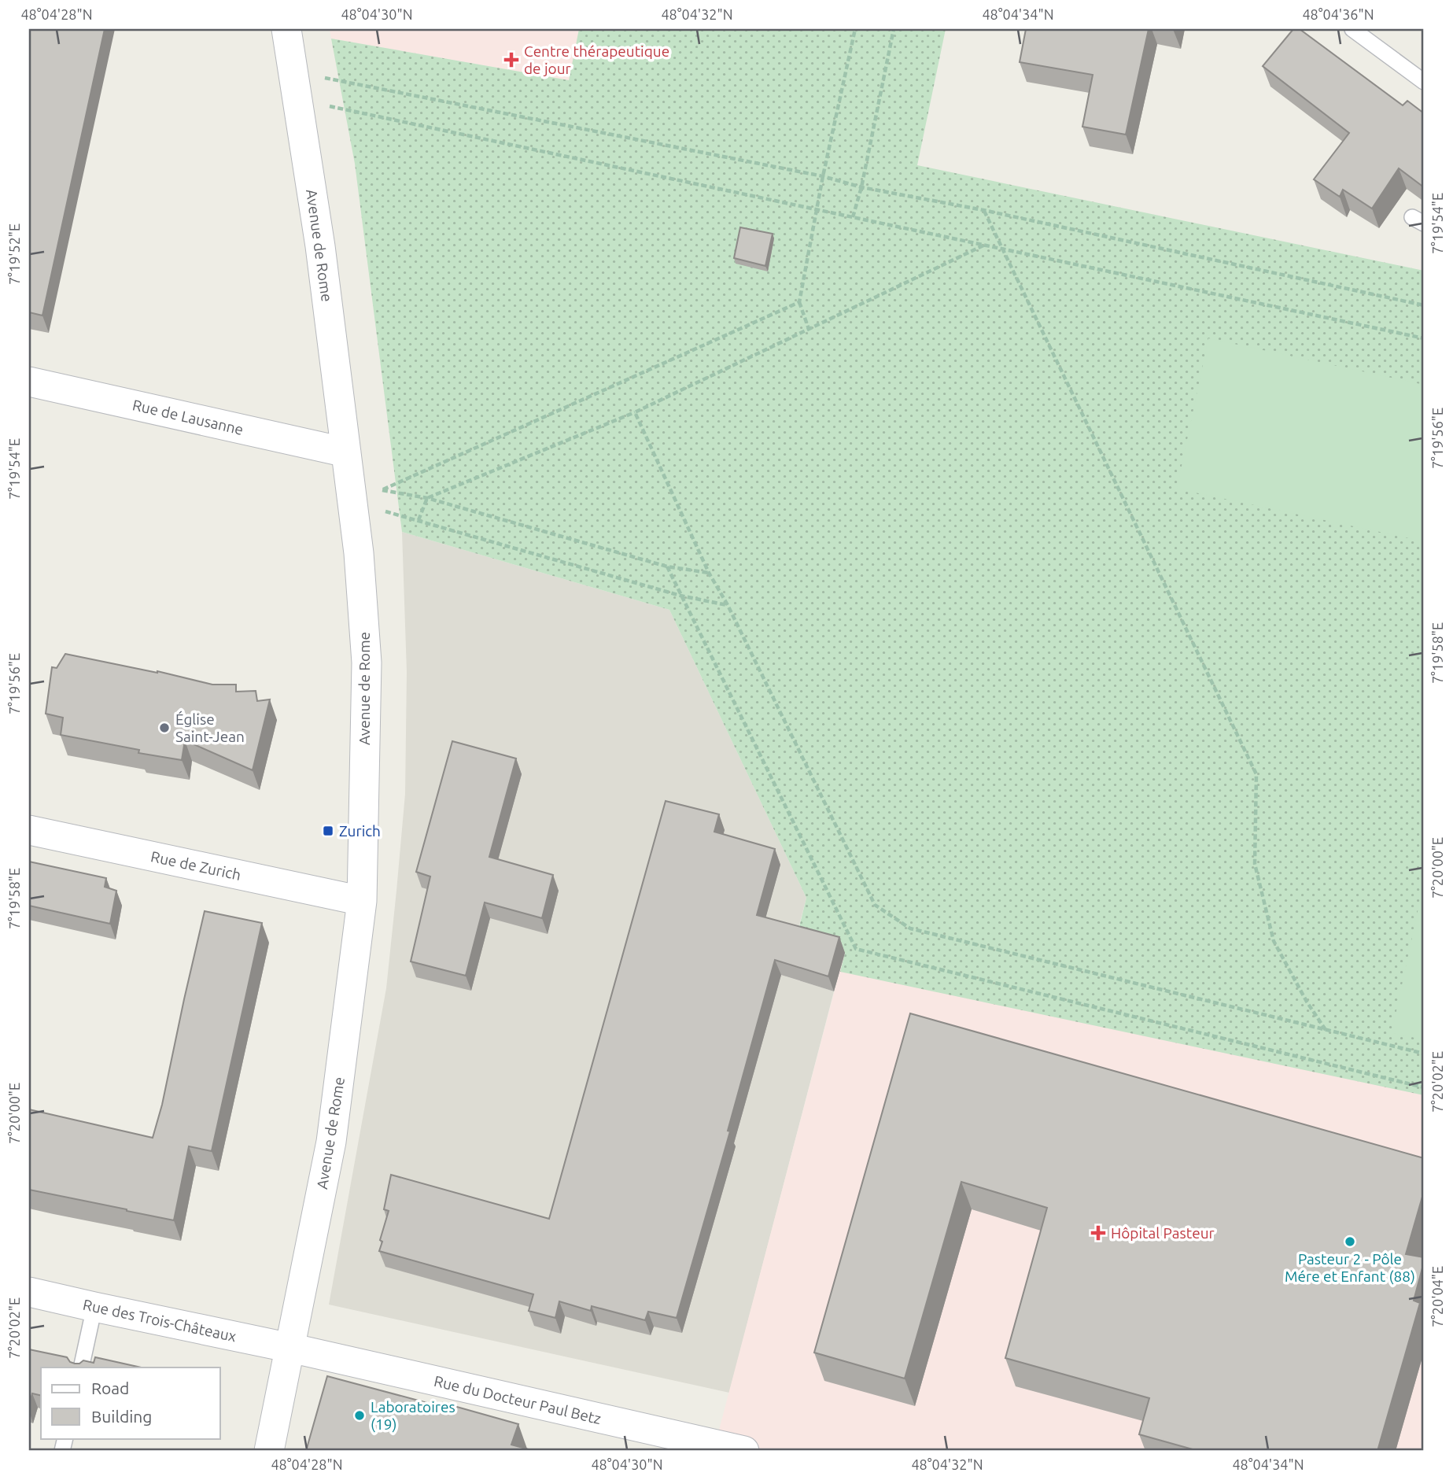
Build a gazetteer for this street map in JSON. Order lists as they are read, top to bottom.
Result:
{
  "streets": {
    "street": [
      "Avenue de Rome",
      "Rue de Lausanne",
      "Rue de Zurich",
      "Rue des Trois-Châteaux",
      "Rue du Docteur Paul Betz"
    ]
  },
  "crossings": [
    ["Avenue de Rome", "Rue de Lausanne"],
    ["Avenue de Rome", "Rue de Zurich"],
    ["Avenue de Rome", "Rue des Trois-Châteaux"],
    ["Avenue de Rome", "Rue du Docteur Paul Betz"],
    ["Rue des Trois-Châteaux", "Rue du Docteur Paul Betz"]
  ],
  "places": {
    "health": ["Centre thérapeutique de jour", "Hôpital Pasteur"],
    "other": ["Église Saint-Jean", "Pasteur 2 - Pôle Mére et Enfant (88)", "Laboratoires (19)"],
    "transit": ["Zurich"]
  },
  "legend": ["Road", "Building"],
  "coordinates": [
    "48°04'28\"N",
    "48°04'30\"N",
    "48°04'32\"N",
    "48°04'34\"N",
    "48°04'36\"N",
    "7°19'54\"E",
    "7°19'52\"E",
    "7°19'56\"E",
    "7°19'58\"E",
    "7°20'00\"E",
    "7°20'02\"E",
    "7°20'04\"E"
  ]
}
